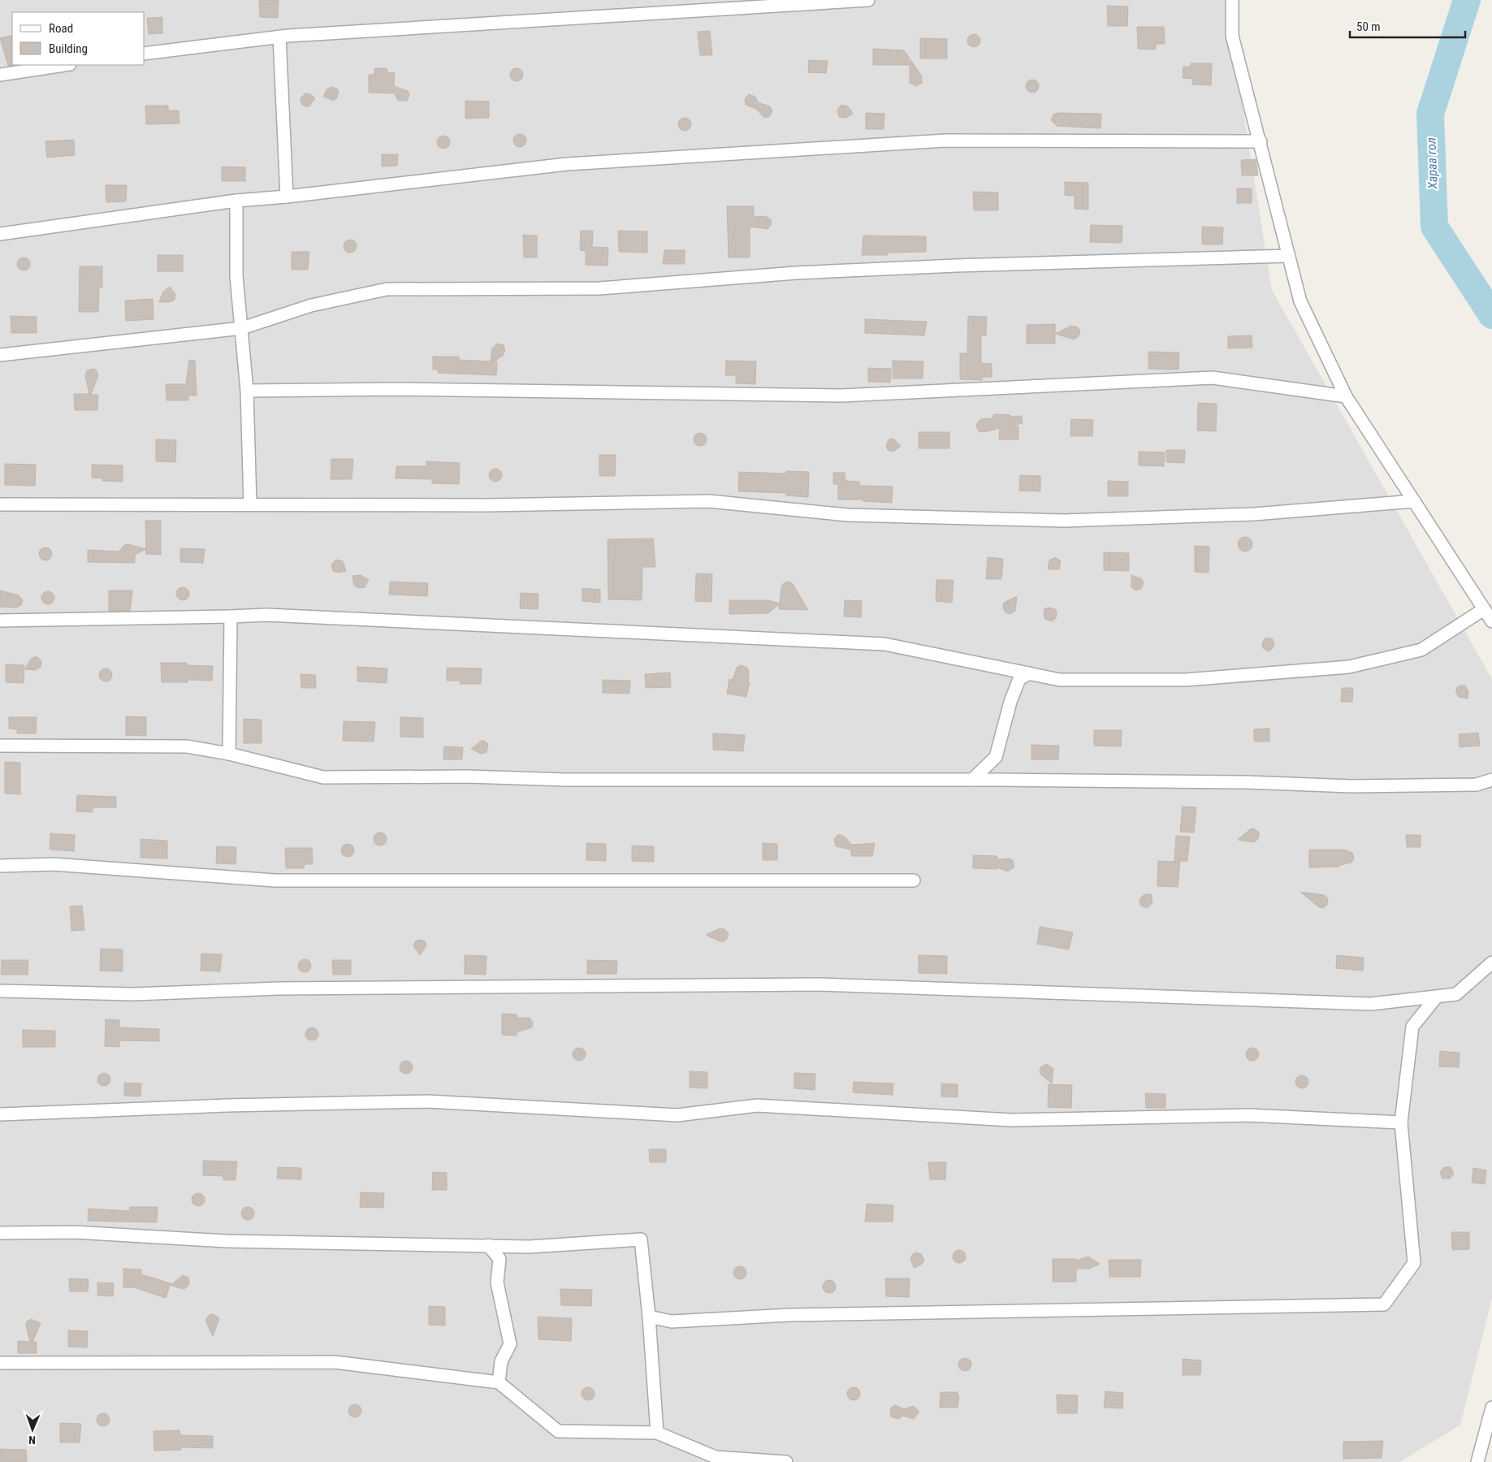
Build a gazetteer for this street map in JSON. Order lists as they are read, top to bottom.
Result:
{
  "water": ["Хараа гол"],
  "legend": ["Road", "Building"],
  "scale_bar": "50 m",
  "north": "bottom"
}
